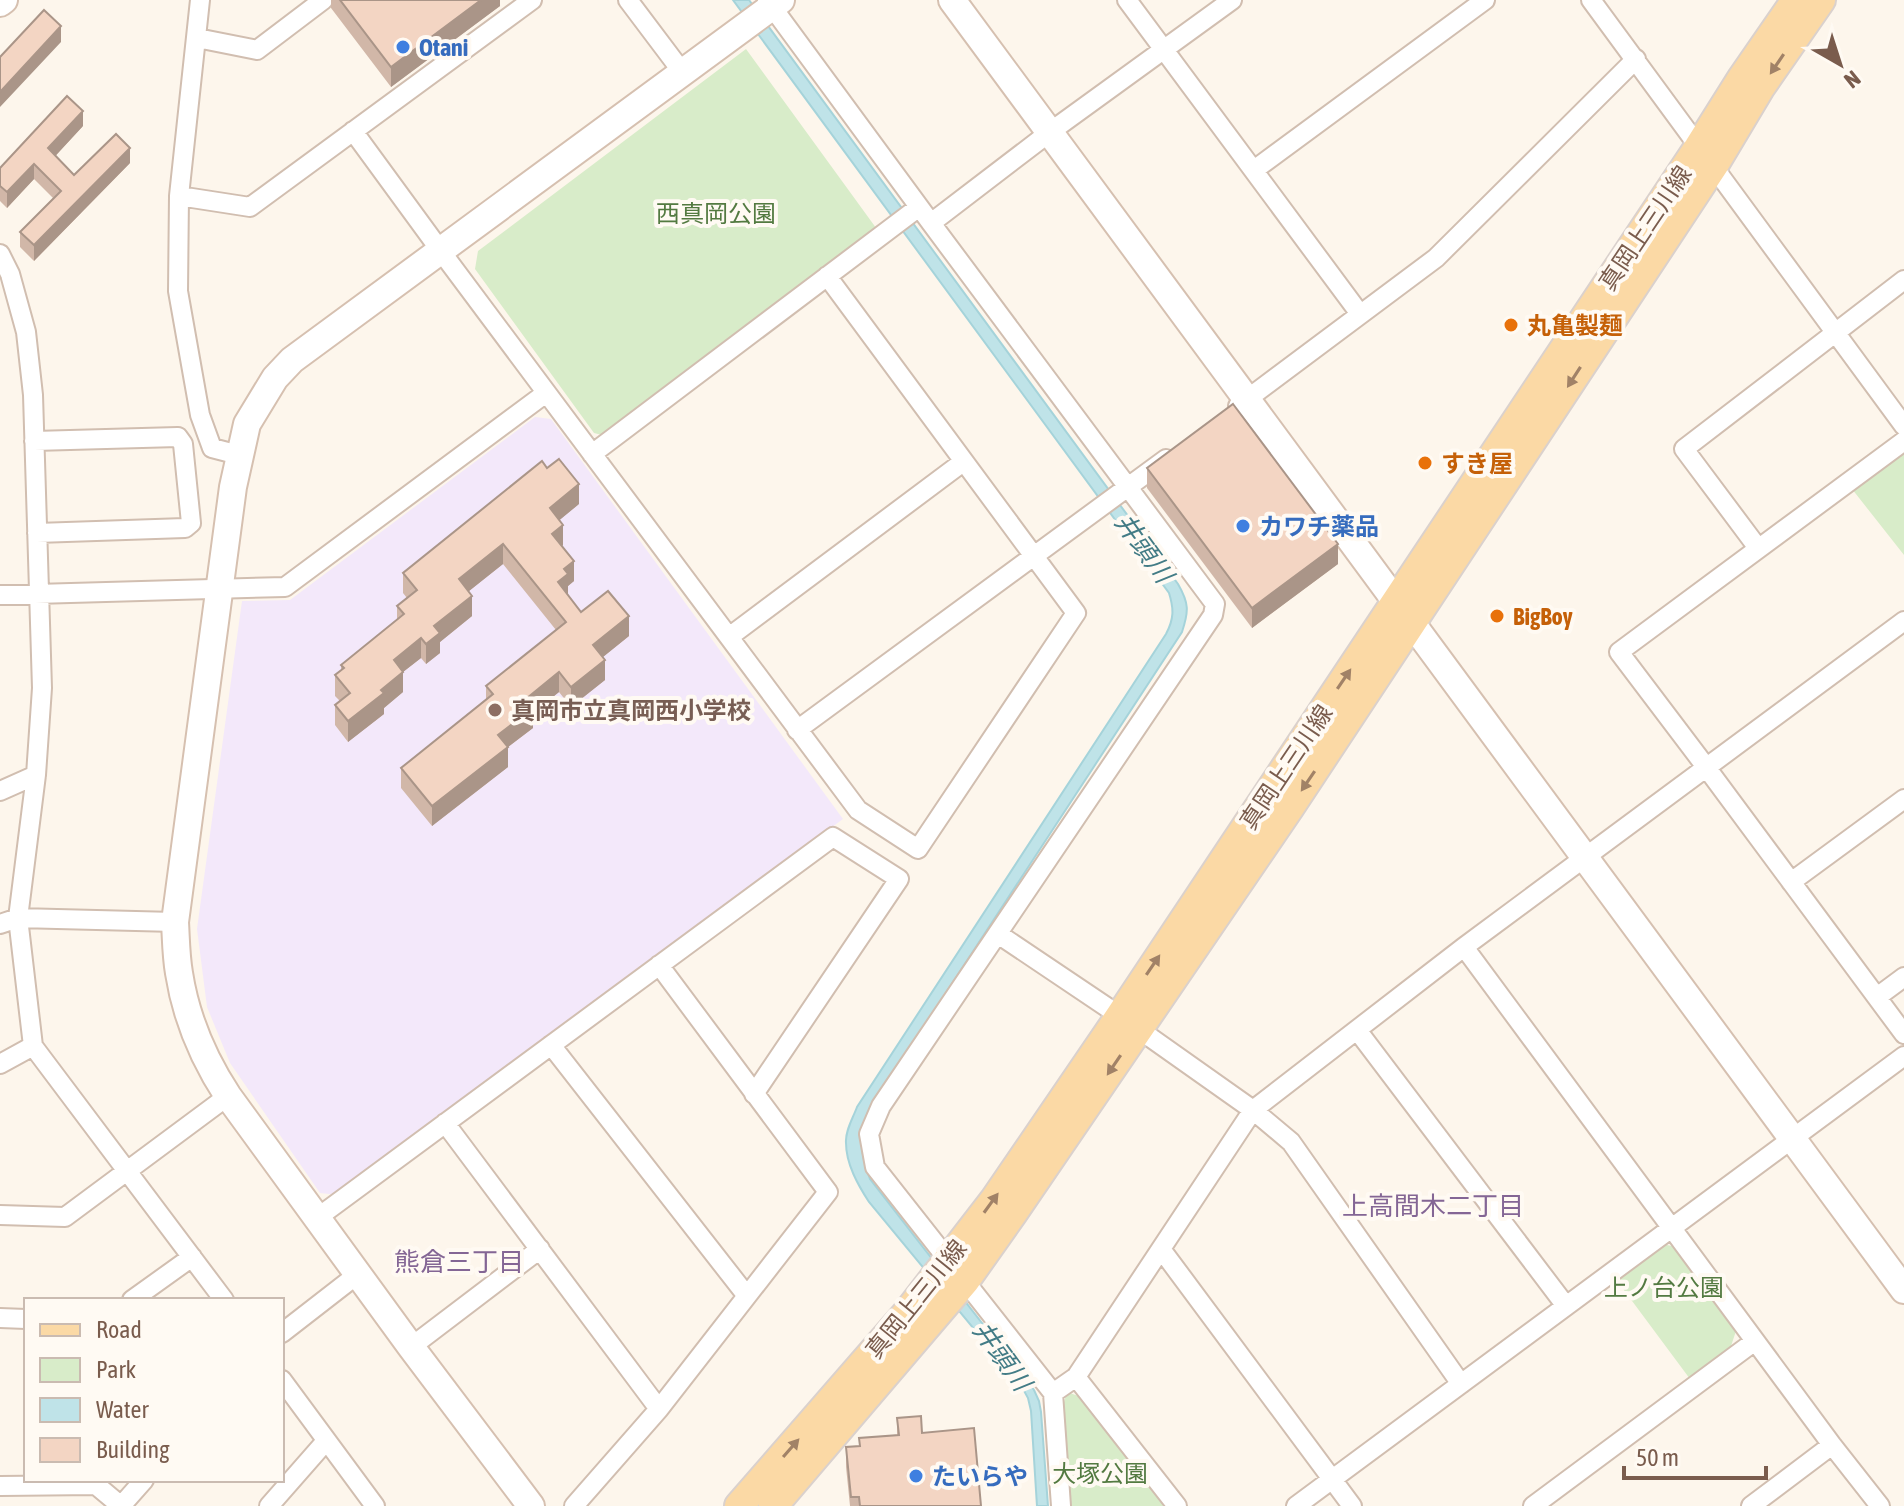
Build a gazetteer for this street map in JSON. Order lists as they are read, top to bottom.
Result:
{
  "streets": {
    "main road": ["真岡上三川線"]
  },
  "districts": ["上高間木二丁目", "熊倉三丁目"],
  "water": ["井頭川"],
  "parks": ["西真岡公園", "上ノ台公園", "大塚公園"],
  "places": [
    "Otani",
    "丸亀製麺",
    "すき屋",
    "カワチ薬品",
    "BigBoy",
    "真岡市立真岡西小学校",
    "たいらや"
  ],
  "legend": [
    "Road",
    "Park",
    "Water",
    "Building"
  ],
  "scale_bar": "50 m",
  "north": "bottom right"
}
